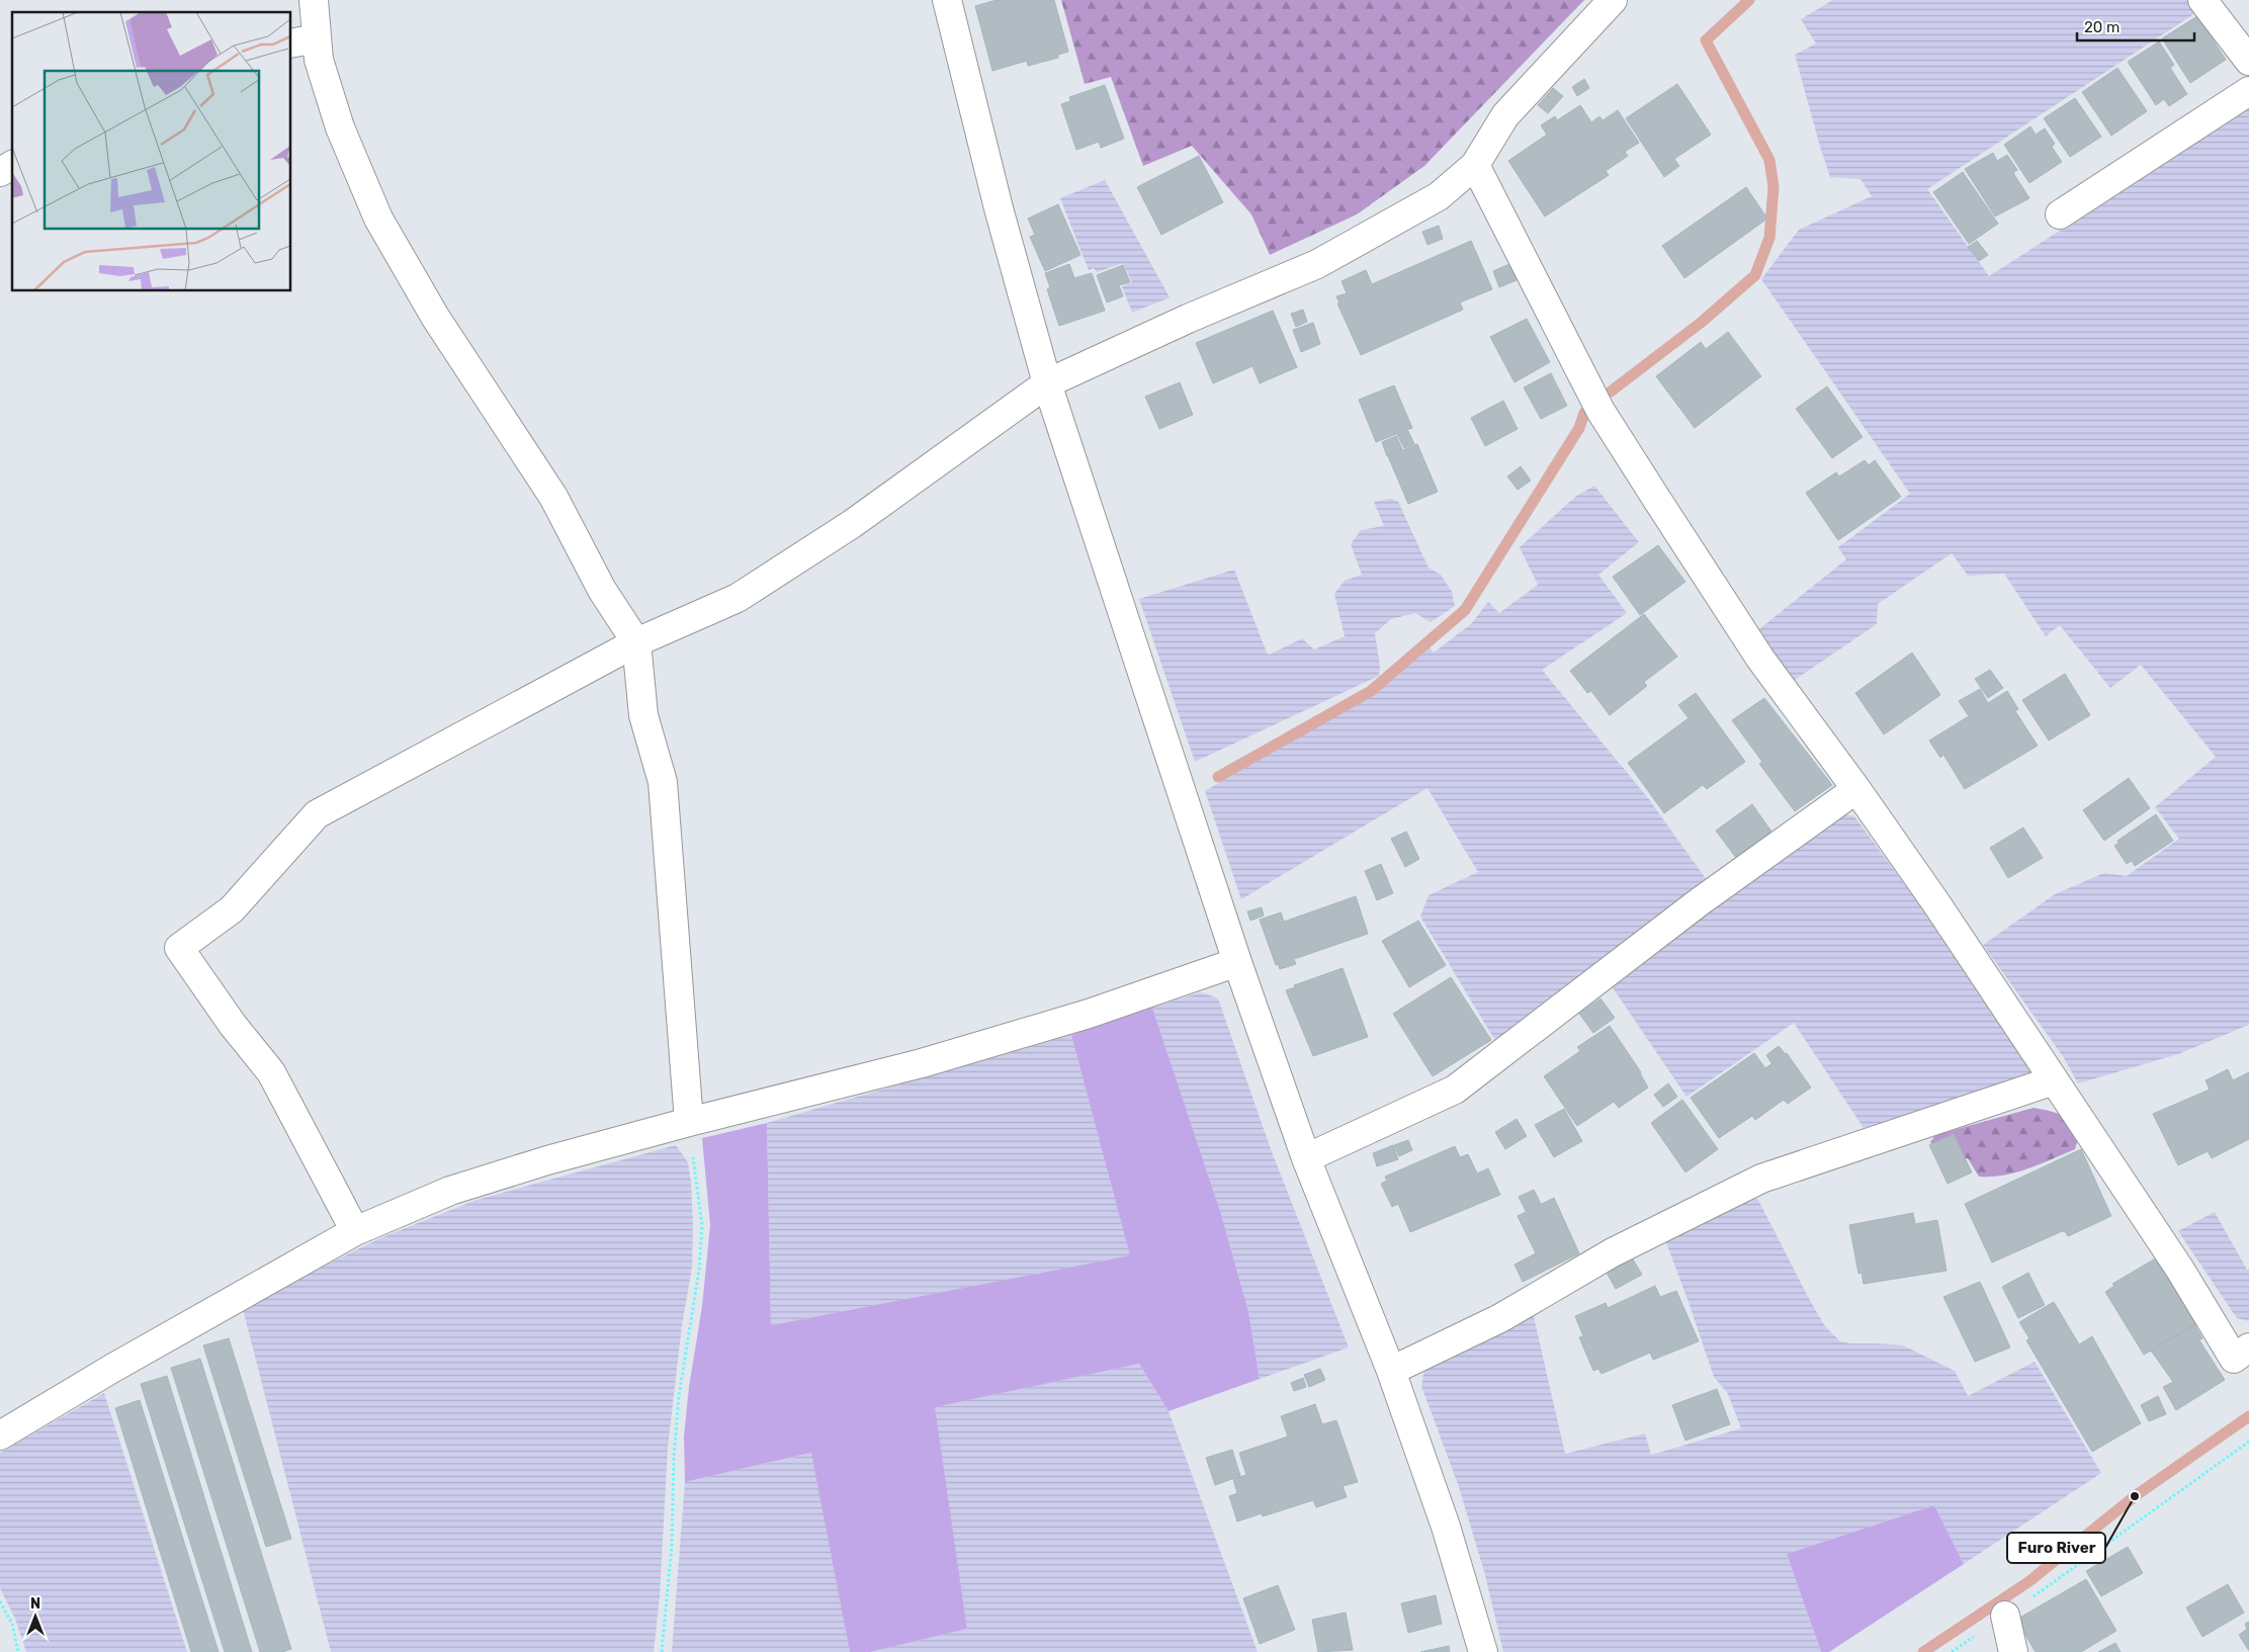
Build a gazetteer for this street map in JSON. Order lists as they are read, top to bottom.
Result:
{
  "places": ["Furo River"],
  "scale_bar": "20 m",
  "north": "top"
}
